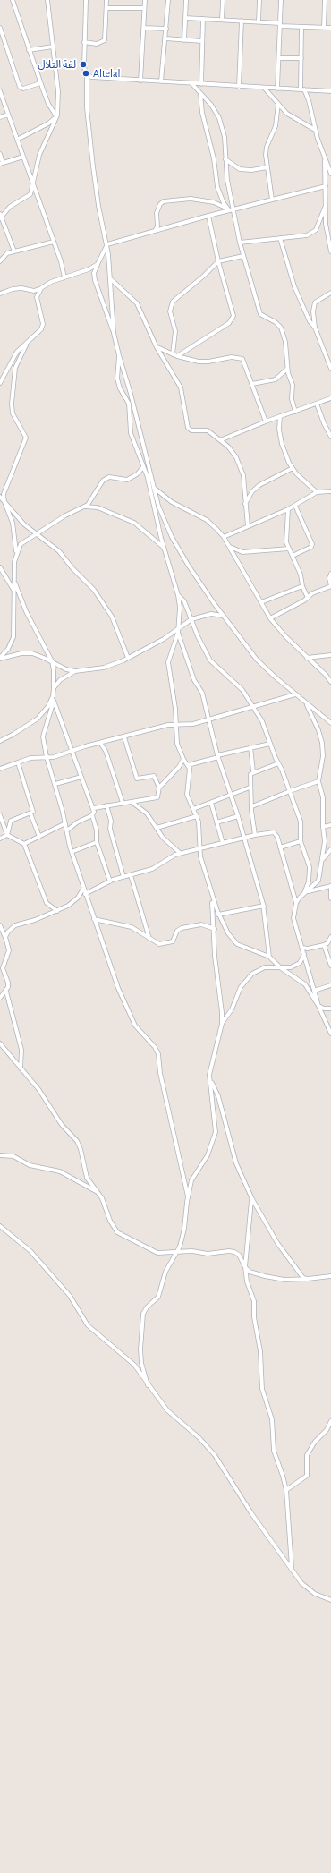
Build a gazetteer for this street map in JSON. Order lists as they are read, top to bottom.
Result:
{
  "places": ["لفة التلال", "Altelal"]
}
